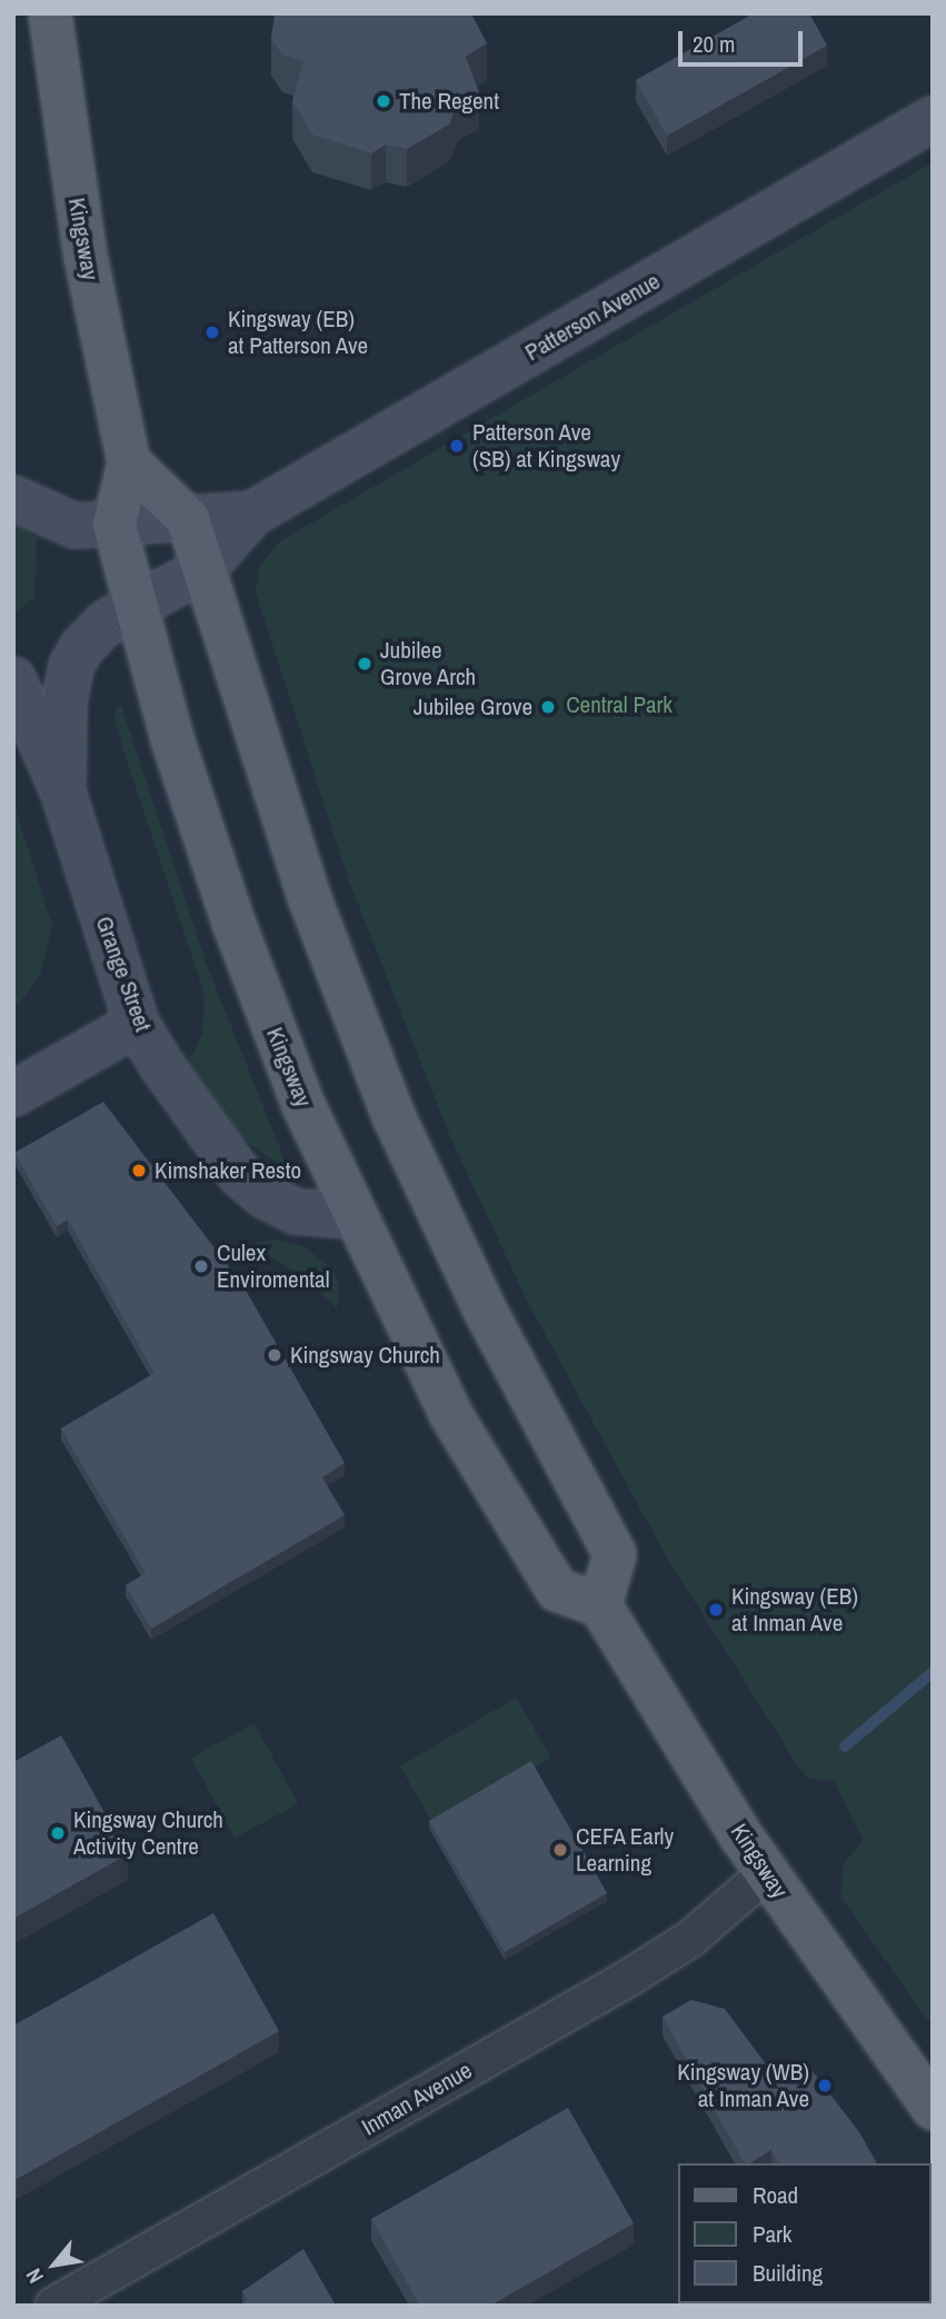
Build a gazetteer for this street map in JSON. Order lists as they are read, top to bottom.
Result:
{
  "streets": {
    "main road": ["Kingsway"],
    "street": ["Patterson Avenue", "Grange Street", "Inman Avenue"]
  },
  "crossings": [
    ["Kingsway", "Patterson Avenue"],
    ["Kingsway", "Grange Street"],
    ["Kingsway", "Inman Avenue"],
    ["Patterson Avenue", "Grange Street"]
  ],
  "parks": ["Central Park"],
  "places": [
    "The Regent",
    "Kingsway (EB) at Patterson Ave",
    "Patterson Ave (SB) at Kingsway",
    "Jubilee Grove Arch",
    "Jubilee Grove",
    "Kimshaker Resto",
    "Culex Enviromental",
    "Kingsway Church",
    "Kingsway (EB) at Inman Ave",
    "Kingsway Church Activity Centre",
    "CEFA Early Learning",
    "Kingsway (WB) at Inman Ave"
  ],
  "legend": ["Road", "Park", "Building"],
  "scale_bar": "20 m",
  "north": "bottom left"
}
